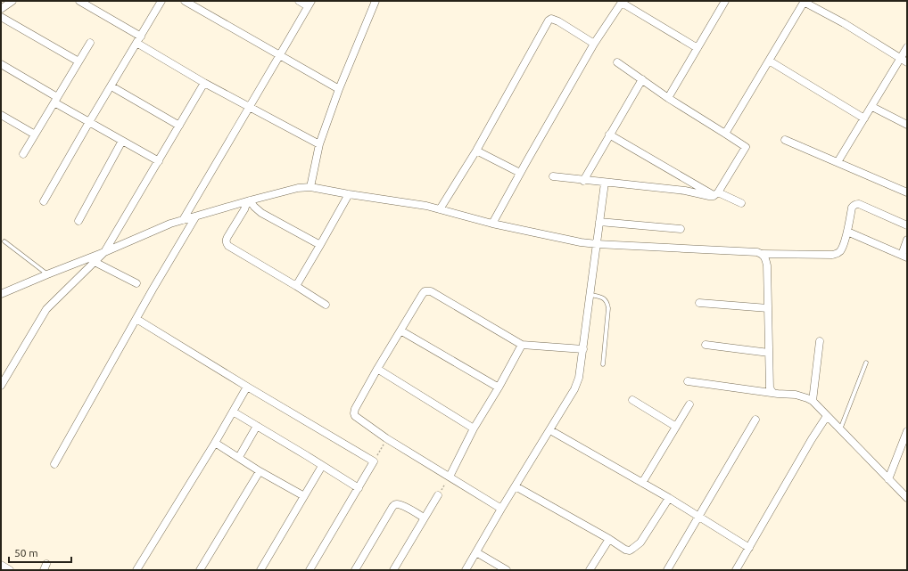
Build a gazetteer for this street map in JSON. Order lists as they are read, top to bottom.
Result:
{
  "scale_bar": "50 m"
}
